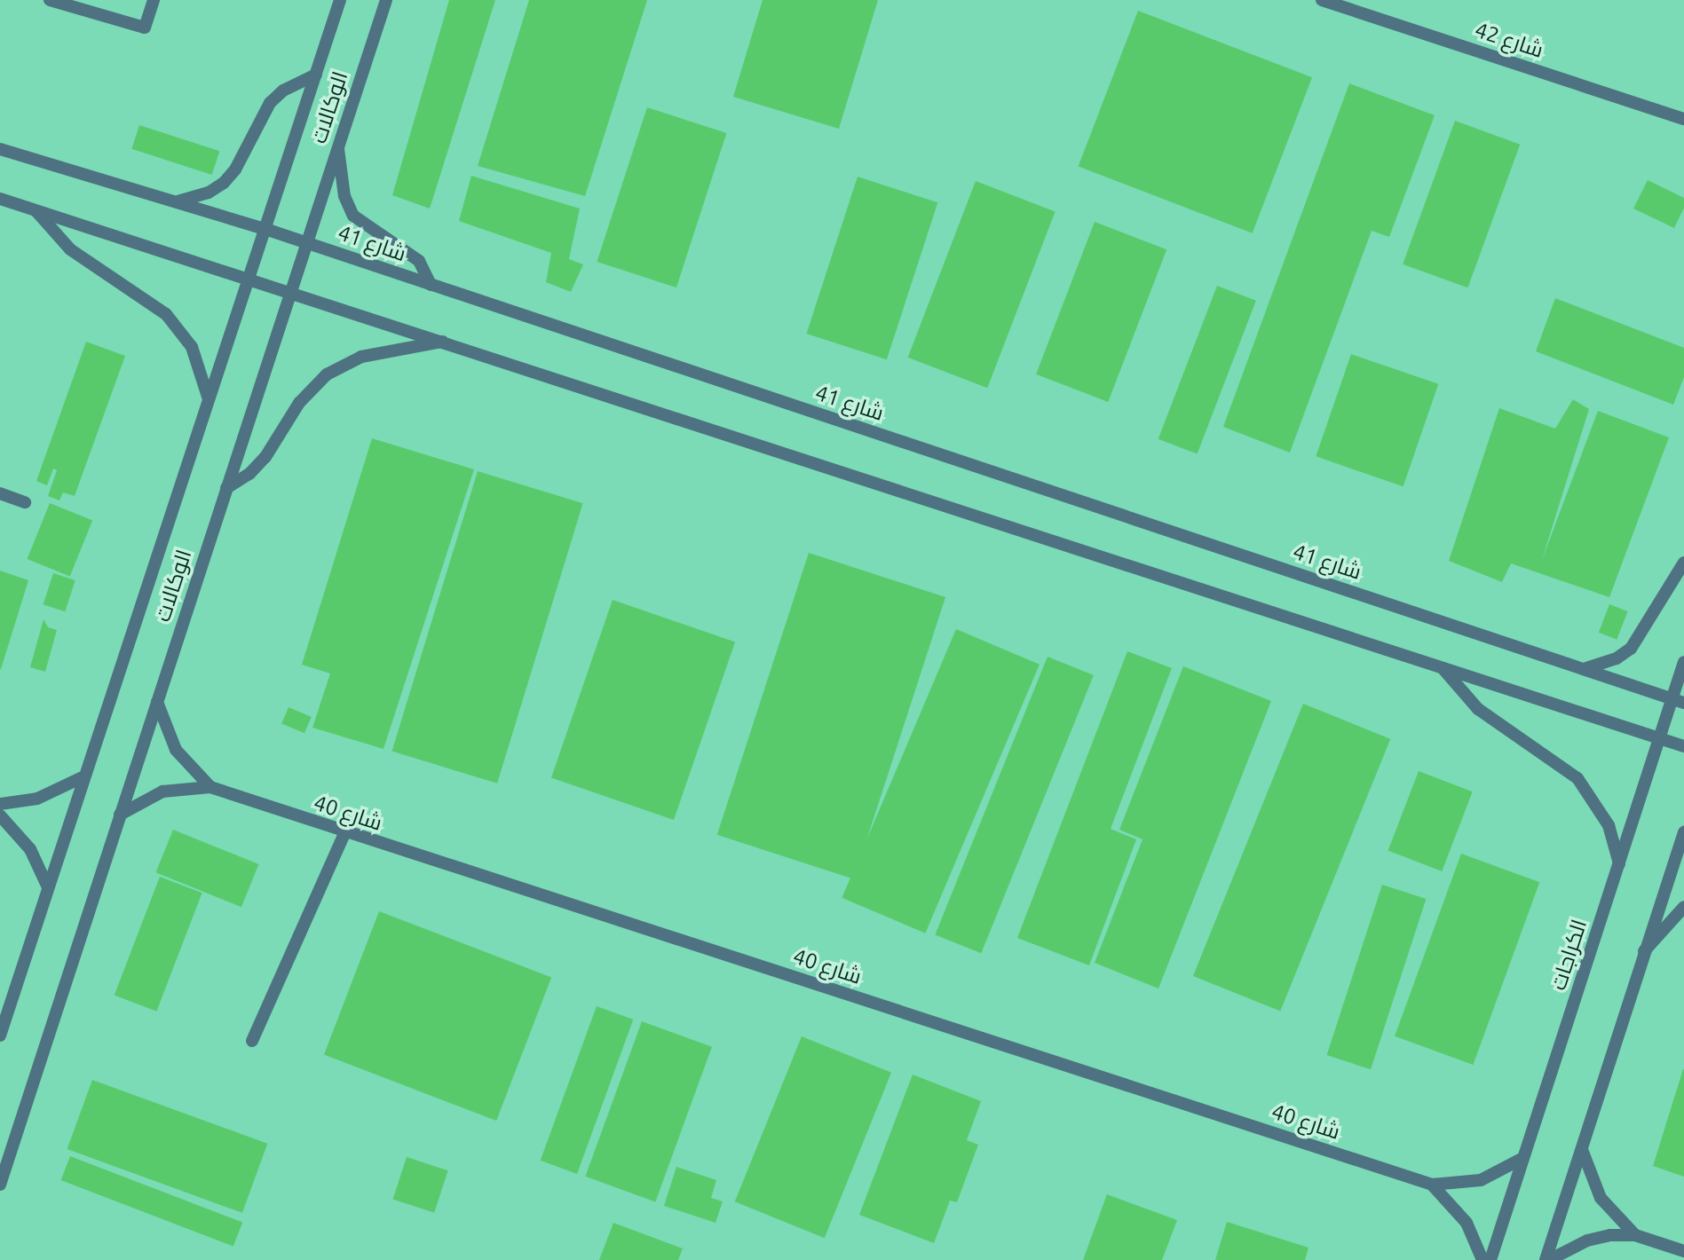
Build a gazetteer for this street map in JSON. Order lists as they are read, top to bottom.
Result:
{
  "streets": {
    "street": [
      "شارع 42",
      "الوكالات",
      "شارع 41",
      "شارع 40",
      "الكراجات"
    ]
  },
  "crossings": [
    ["الوكالات", "شارع 41"],
    ["الوكالات", "شارع 40"],
    ["شارع 41", "الكراجات"],
    ["شارع 40", "الكراجات"]
  ]
}
